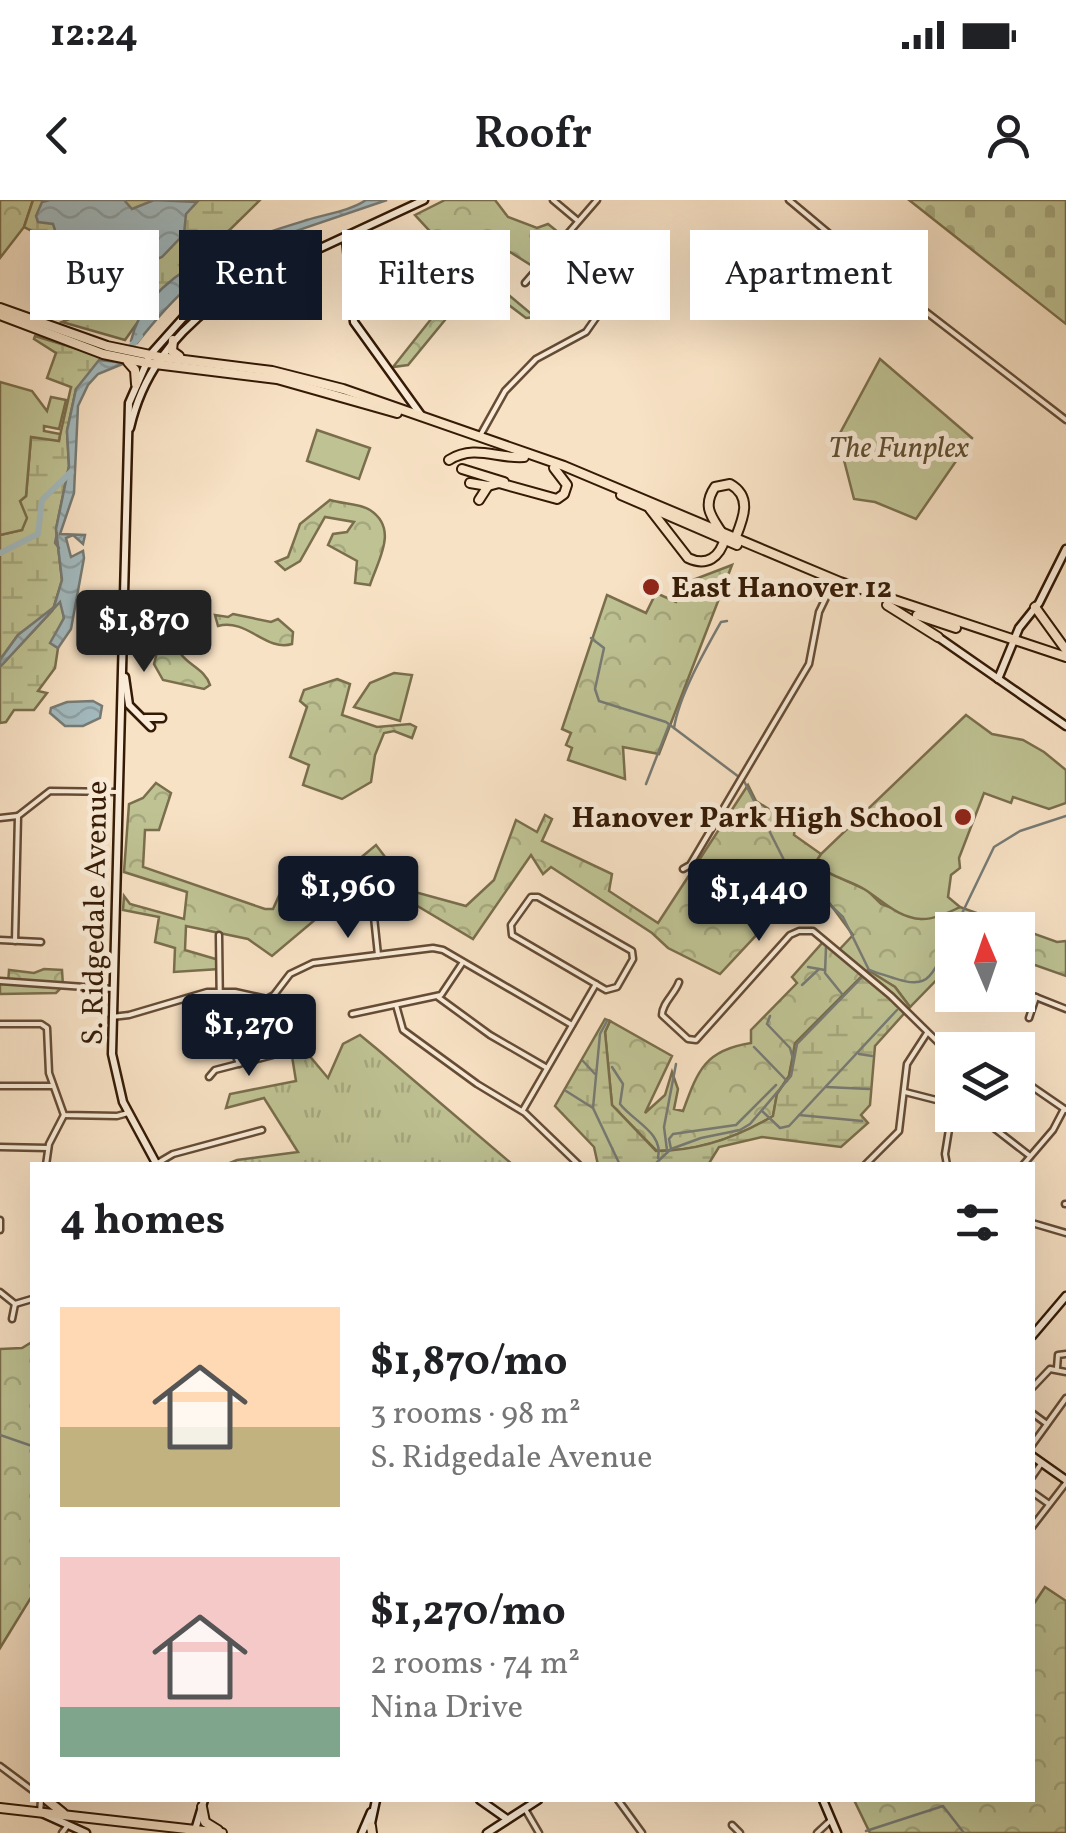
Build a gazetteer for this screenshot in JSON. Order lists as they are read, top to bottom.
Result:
{
  "streets": {
    "main road": ["S. Ridgedale Avenue"]
  },
  "parks": ["The Funplex"],
  "places": ["East Hanover 12", "Hanover Park High School"],
  "north": "top",
  "page": {
    "status": "12:24",
    "header": "Roofr",
    "chip": [
      "Buy",
      "Rent",
      "Filters",
      "New",
      "Apartment"
    ],
    "price": [
      "$1,870",
      "$1,960",
      "$1,440",
      "$1,270"
    ],
    "heading": "4 homes",
    "list": [
      {
        "name": "$1,870/mo",
        "note": "3 rooms · 98 m² · S. Ridgedale Avenue"
      },
      {
        "name": "$1,270/mo",
        "note": "2 rooms · 74 m² · Nina Drive"
      }
    ]
  }
}
